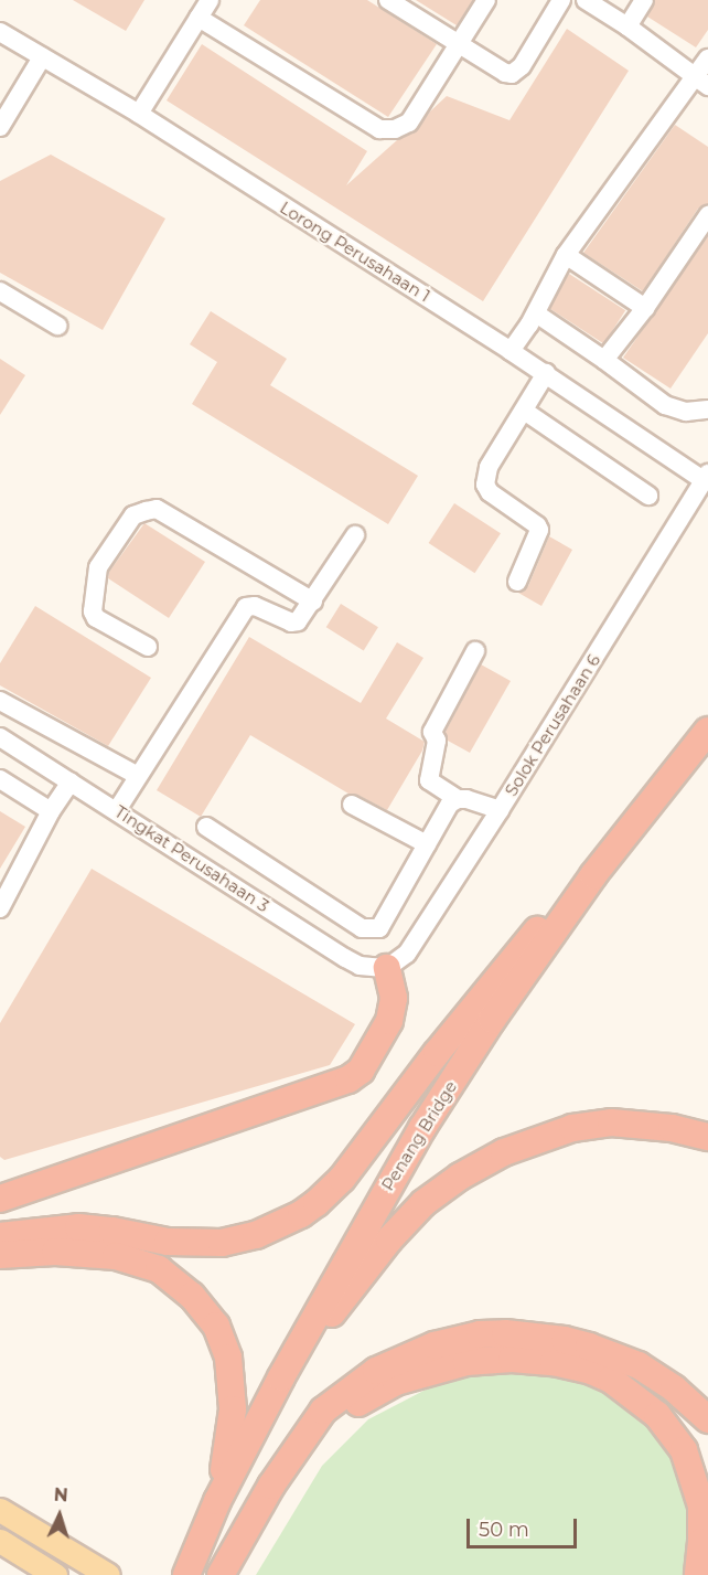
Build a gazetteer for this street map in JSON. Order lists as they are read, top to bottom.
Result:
{
  "streets": {
    "highway": ["Penang Bridge"],
    "street": ["Lorong Perusahaan 1", "Solok Perusahaan 6", "Tingkat Perusahaan 3"]
  },
  "crossings": [
    ["Lorong Perusahaan 1", "Solok Perusahaan 6"],
    ["Solok Perusahaan 6", "Tingkat Perusahaan 3"]
  ],
  "scale_bar": "50 m",
  "north": "top"
}
